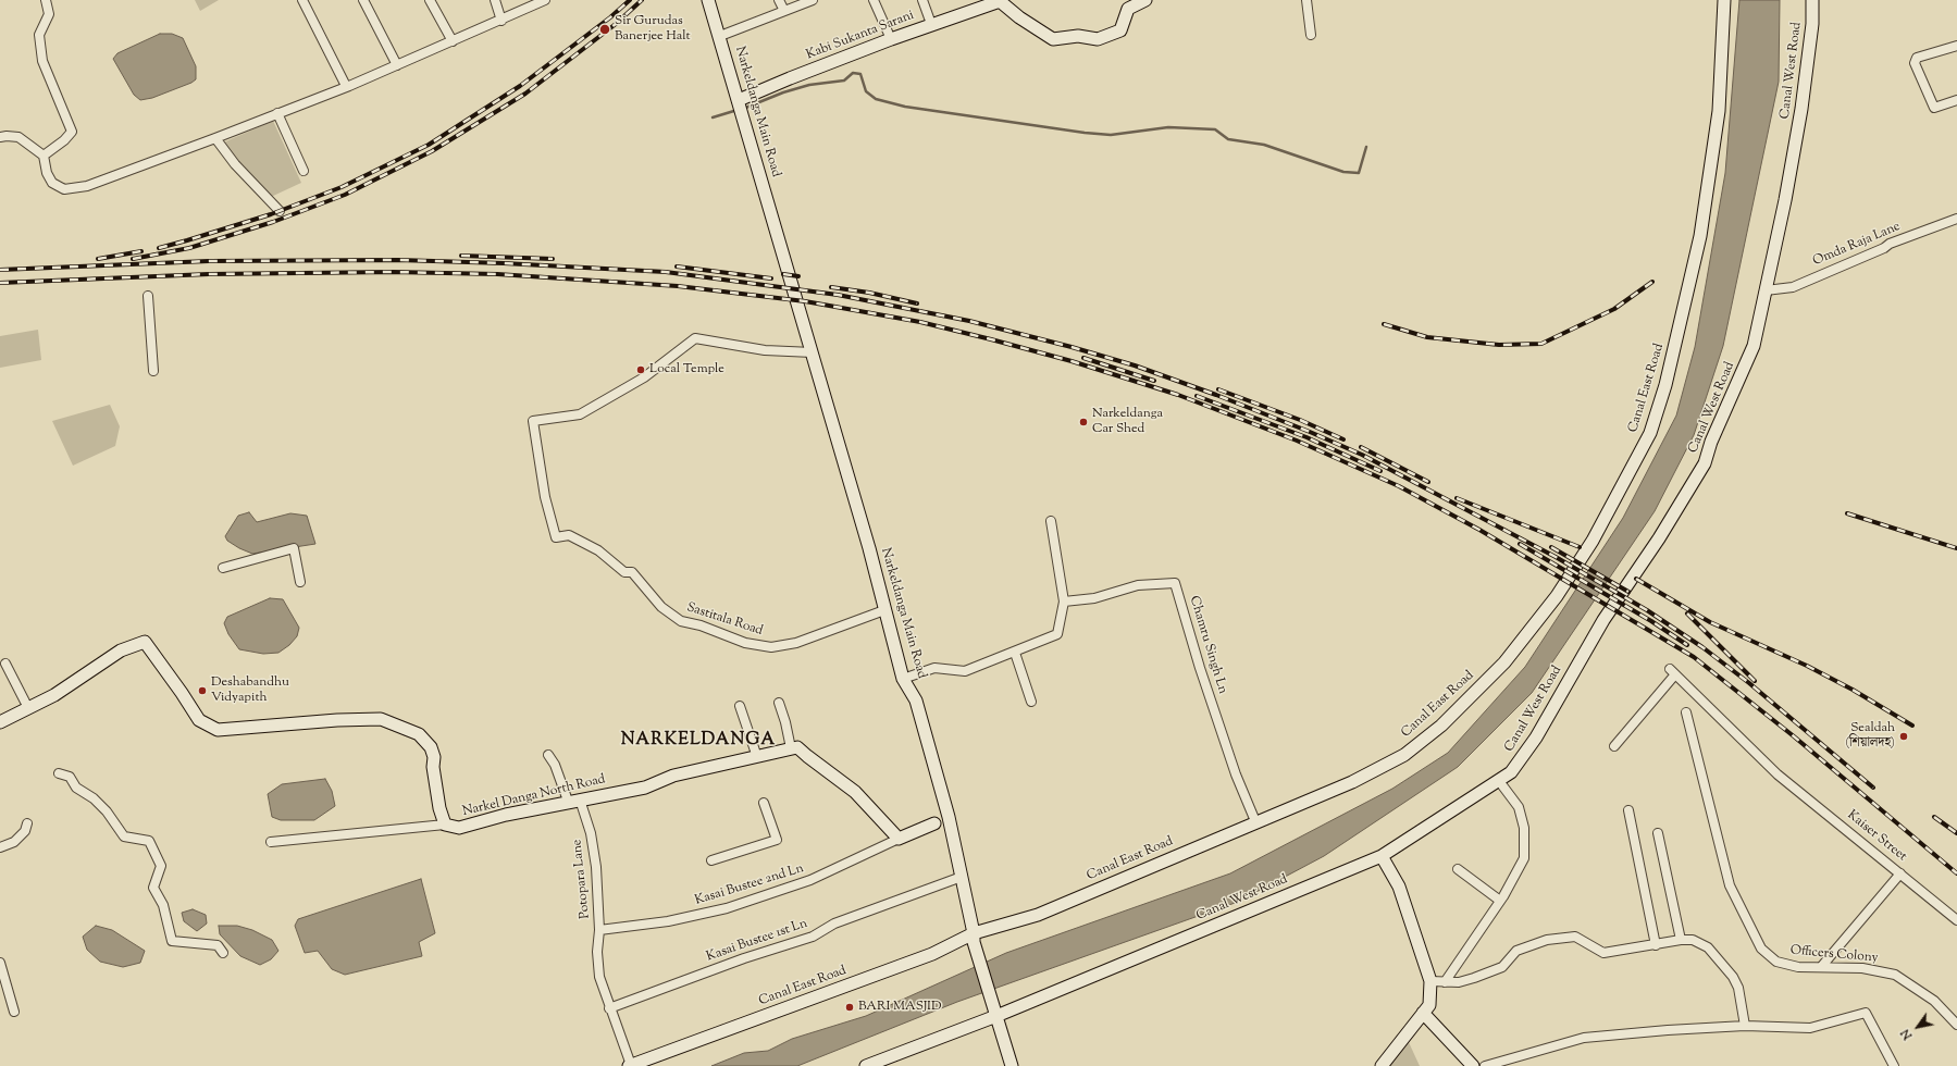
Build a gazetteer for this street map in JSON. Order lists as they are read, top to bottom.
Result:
{
  "streets": {
    "street": [
      "Kabi Sukanta Sarani",
      "Canal West Road",
      "Narkeldanga Main Road",
      "Omda Raja Lane",
      "Canal East Road",
      "Sastitala Road",
      "Chamru Singh Ln",
      "Narkel Danga North Road",
      "Kaiser Street",
      "Potopara Lane",
      "Kasai Bustee 2nd Ln",
      "Kasai Bustee 1st Ln",
      "Officers Colony"
    ]
  },
  "crossings": [
    ["Kabi Sukanta Sarani", "Narkeldanga Main Road"],
    ["Canal West Road", "Narkeldanga Main Road"],
    ["Canal West Road", "Omda Raja Lane"],
    ["Narkeldanga Main Road", "Canal East Road"],
    ["Narkeldanga Main Road", "Sastitala Road"],
    ["Narkeldanga Main Road", "Kasai Bustee 1st Ln"],
    ["Canal East Road", "Chamru Singh Ln"],
    ["Narkel Danga North Road", "Potopara Lane"],
    ["Potopara Lane", "Kasai Bustee 2nd Ln"],
    ["Potopara Lane", "Kasai Bustee 1st Ln"]
  ],
  "districts": ["NARKELDANGA"],
  "places": [
    "Sir Gurudas Banerjee Halt",
    "Local Temple",
    "Narkeldanga Car Shed",
    "Deshabandhu Vidyapith",
    "Sealdah (শিয়ালদহ)",
    "BARI MASJID"
  ],
  "north": "bottom left"
}
